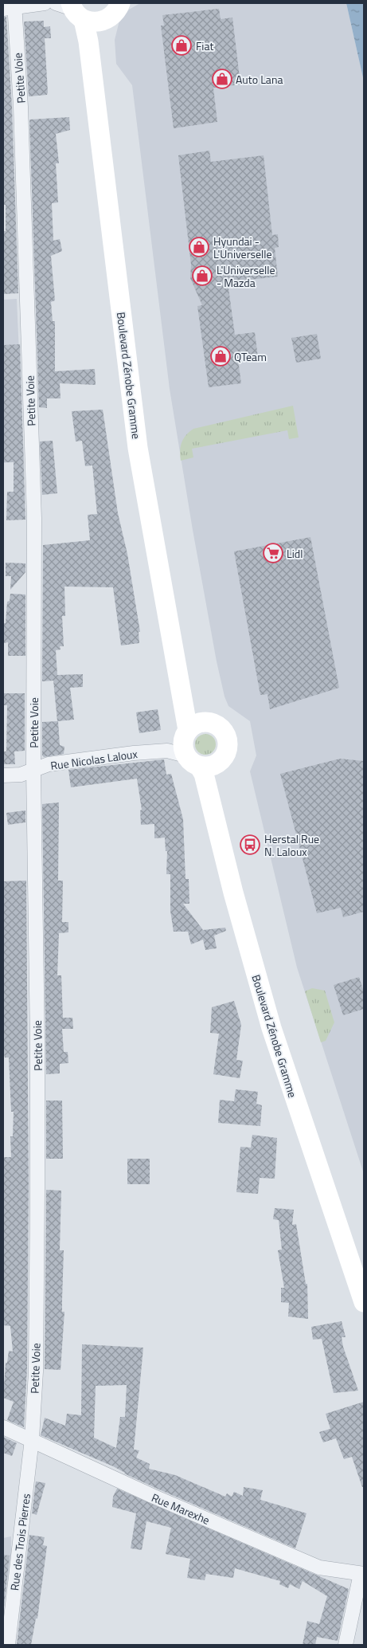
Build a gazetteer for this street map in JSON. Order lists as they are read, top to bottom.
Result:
{
  "streets": {
    "main road": ["Boulevard Zénobe Gramme"],
    "street": [
      "Petite Voie",
      "Rue Nicolas Laloux",
      "Rue Marexhe",
      "Rue des Trois Pierres"
    ]
  },
  "crossings": [
    ["Petite Voie", "Rue Nicolas Laloux"],
    ["Petite Voie", "Rue Marexhe"],
    ["Petite Voie", "Rue des Trois Pierres"],
    ["Boulevard Zénobe Gramme", "Rue Nicolas Laloux"],
    ["Rue Marexhe", "Rue des Trois Pierres"]
  ],
  "places": {
    "shop": [
      "Fiat",
      "Auto Lana",
      "Hyundai - L'Universelle",
      "L'Universelle - Mazda",
      "QTeam"
    ],
    "supermarket": ["Lidl"],
    "bus stop": ["Herstal Rue N. Laloux"]
  }
}
